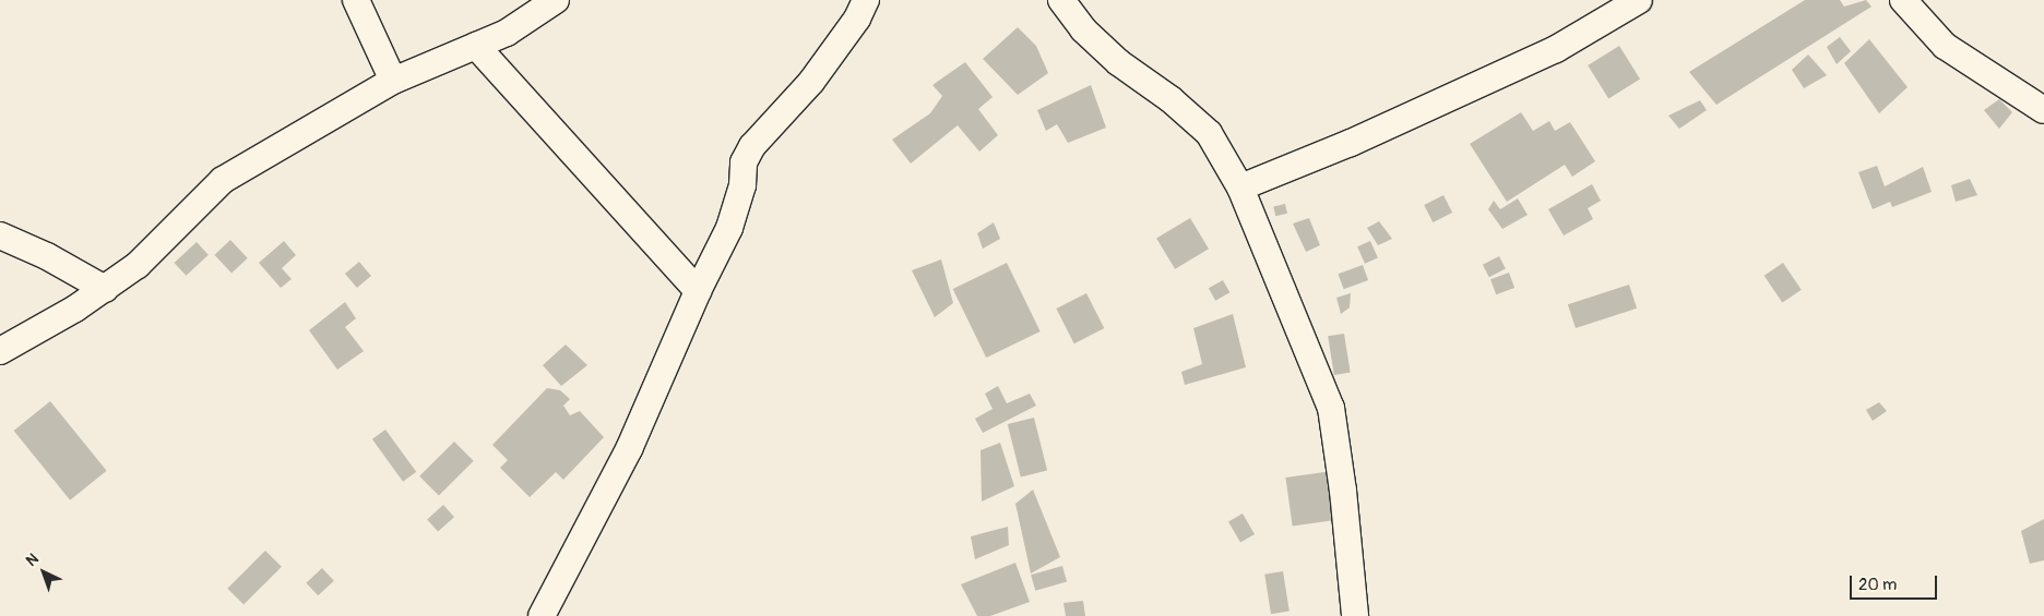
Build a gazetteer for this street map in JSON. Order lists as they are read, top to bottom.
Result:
{
  "scale_bar": "20 m",
  "north": "top left"
}
